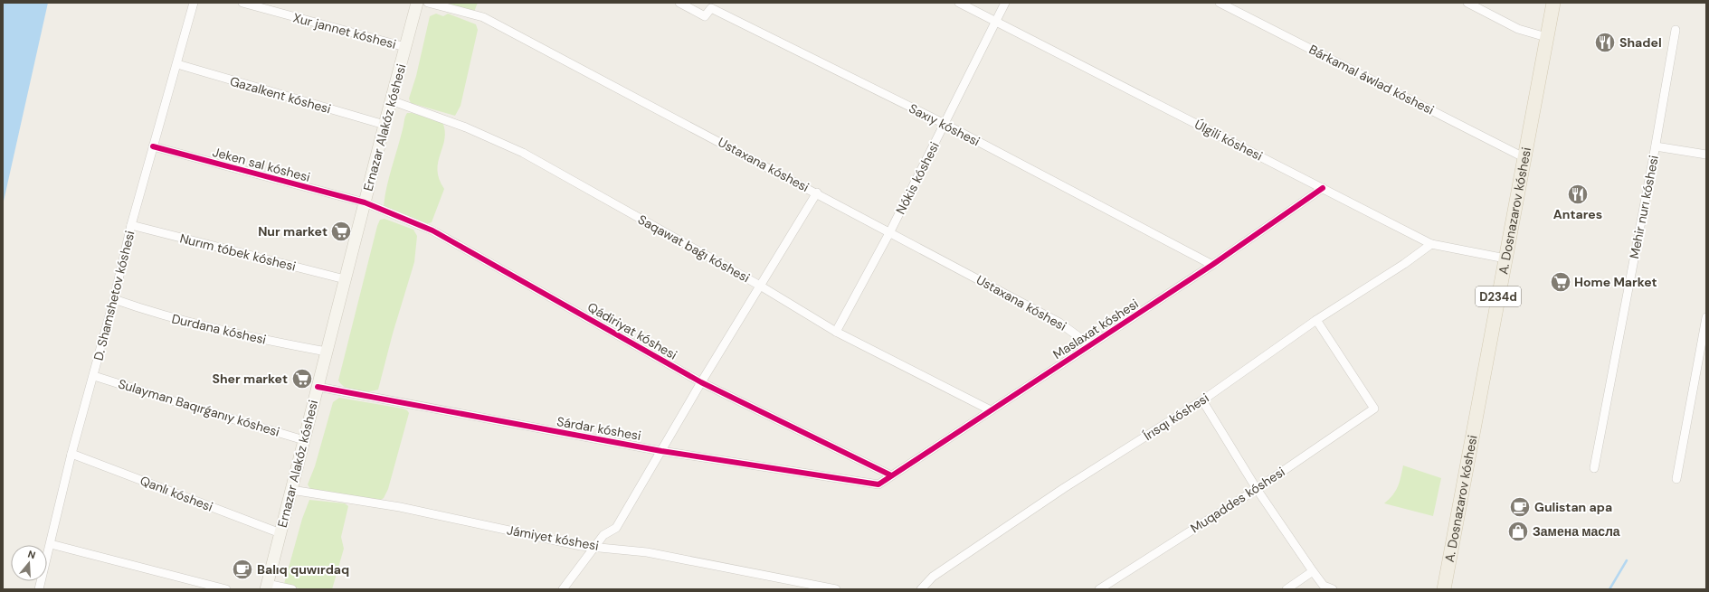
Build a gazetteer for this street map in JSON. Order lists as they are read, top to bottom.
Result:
{
  "streets": {
    "main road": ["Ernazar Alakóz kóshesi", "A. Dosnazarov kóshesi", "D234d"],
    "street": [
      "Xur jannet kóshesi",
      "Bárkamal áwlad kóshesi",
      "Gazalkent kóshesi",
      "Saxıy kóshesi",
      "Úlgili kóshesi",
      "Jeken sal kóshesi",
      "Ustaxana kóshesi",
      "Nókis kóshesi",
      "Mehir nurı kóshesi",
      "Saqawat baǵı kóshesi",
      "Nurım tóbek kóshesi",
      "D. Shamshetov kóshesi",
      "Durdana kóshesi",
      "Maslaxat kóshesi",
      "Qádiriyat kóshesi",
      "Sulayman Baqırǵanıy kóshesi",
      "Írısqı kóshesi",
      "Sárdar kóshesi",
      "Qanlı kóshesi",
      "Muqaddes kóshesi",
      "Jámiyet kóshesi"
    ]
  },
  "crossings": [
    ["Xur jannet kóshesi", "Ernazar Alakóz kóshesi"],
    ["Bárkamal áwlad kóshesi", "A. Dosnazarov kóshesi"],
    ["Gazalkent kóshesi", "Ernazar Alakóz kóshesi"],
    ["Gazalkent kóshesi", "D. Shamshetov kóshesi"],
    ["Saxıy kóshesi", "Nókis kóshesi"],
    ["Saxıy kóshesi", "Maslaxat kóshesi"],
    ["Ernazar Alakóz kóshesi", "Jeken sal kóshesi"],
    ["Ernazar Alakóz kóshesi", "Saqawat baǵı kóshesi"],
    ["Ernazar Alakóz kóshesi", "Nurım tóbek kóshesi"],
    ["Ernazar Alakóz kóshesi", "Durdana kóshesi"],
    ["Ernazar Alakóz kóshesi", "Qádiriyat kóshesi"],
    ["Ernazar Alakóz kóshesi", "Sulayman Baqırǵanıy kóshesi"],
    ["Ernazar Alakóz kóshesi", "Sárdar kóshesi"],
    ["Ernazar Alakóz kóshesi", "Qanlı kóshesi"],
    ["Ernazar Alakóz kóshesi", "Jámiyet kóshesi"],
    ["Úlgili kóshesi", "Nókis kóshesi"],
    ["Úlgili kóshesi", "A. Dosnazarov kóshesi"],
    ["Úlgili kóshesi", "Maslaxat kóshesi"],
    ["Úlgili kóshesi", "Írısqı kóshesi"],
    ["Jeken sal kóshesi", "D. Shamshetov kóshesi"],
    ["Jeken sal kóshesi", "Qádiriyat kóshesi"],
    ["Ustaxana kóshesi", "Nókis kóshesi"],
    ["Ustaxana kóshesi", "Maslaxat kóshesi"],
    ["Nókis kóshesi", "Saqawat baǵı kóshesi"],
    ["Saqawat baǵı kóshesi", "Maslaxat kóshesi"],
    ["Nurım tóbek kóshesi", "D. Shamshetov kóshesi"],
    ["D. Shamshetov kóshesi", "Durdana kóshesi"],
    ["D. Shamshetov kóshesi", "Sulayman Baqırǵanıy kóshesi"],
    ["D. Shamshetov kóshesi", "Qanlı kóshesi"],
    ["Maslaxat kóshesi", "Qádiriyat kóshesi"],
    ["Maslaxat kóshesi", "Sárdar kóshesi"],
    ["Írısqı kóshesi", "Muqaddes kóshesi"]
  ],
  "places": {
    "restaurant": ["Shadel", "Antares"],
    "supermarket": ["Nur market", "Home Market", "Sher market"],
    "cafe": ["Gulistan apa", "Balıq quwırdaq"],
    "shop": ["Замена масла"]
  },
  "north": "top"
}
